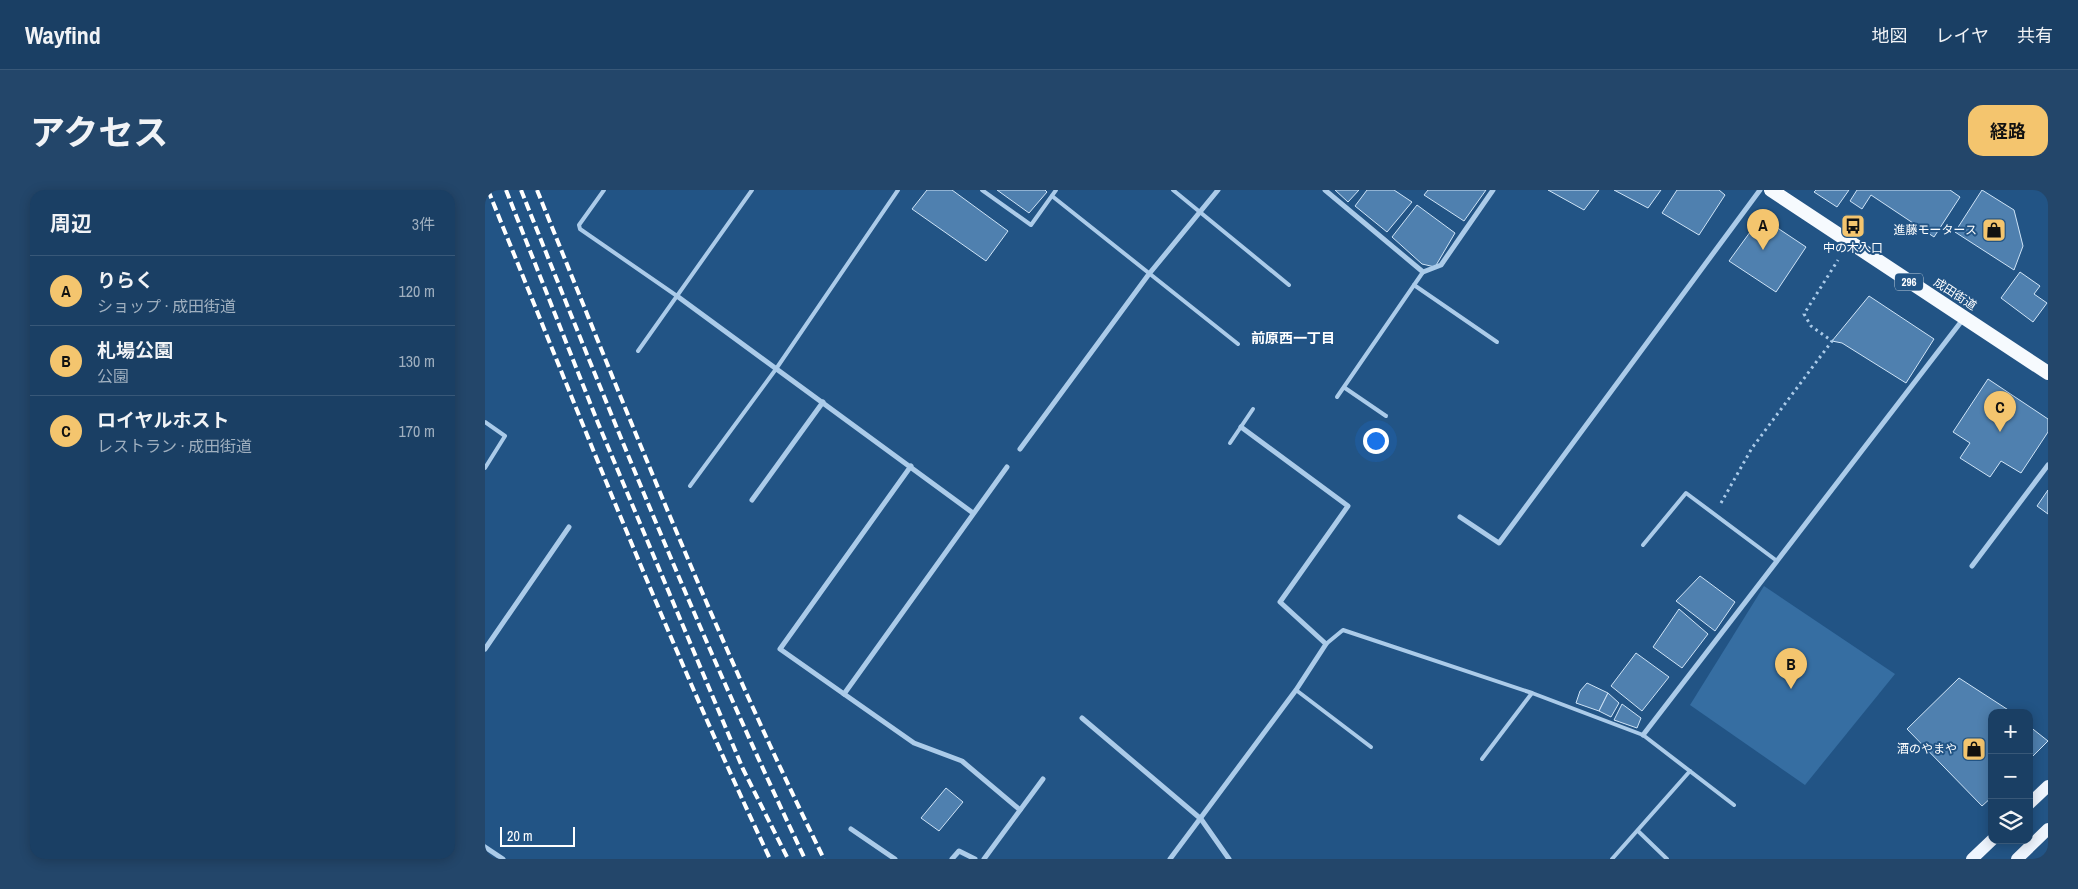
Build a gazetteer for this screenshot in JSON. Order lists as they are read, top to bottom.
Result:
{
  "streets": {
    "highway": ["296", "成田街道"]
  },
  "districts": ["前原西一丁目"],
  "places": {
    "bus stop": ["中の木入口"],
    "shop": ["進藤モータース", "酒のやまや"]
  },
  "scale_bar": "20 m",
  "page": {
    "header": "Wayfind",
    "nav": ["地図", "レイヤ", "共有"],
    "title": "アクセス",
    "buttons": "経路",
    "heading": ["周辺", "3件"],
    "pins": ["A", "C", "B"],
    "list": [
      {
        "mark": "A",
        "name": "りらく",
        "note": "ショップ · 成田街道",
        "value": "120 m"
      },
      {
        "mark": "B",
        "name": "札場公園",
        "note": "公園",
        "value": "130 m"
      },
      {
        "mark": "C",
        "name": "ロイヤルホスト",
        "note": "レストラン · 成田街道",
        "value": "170 m"
      }
    ],
    "map_buttons": ["+", "−"],
    "scale": "20 m"
  }
}
